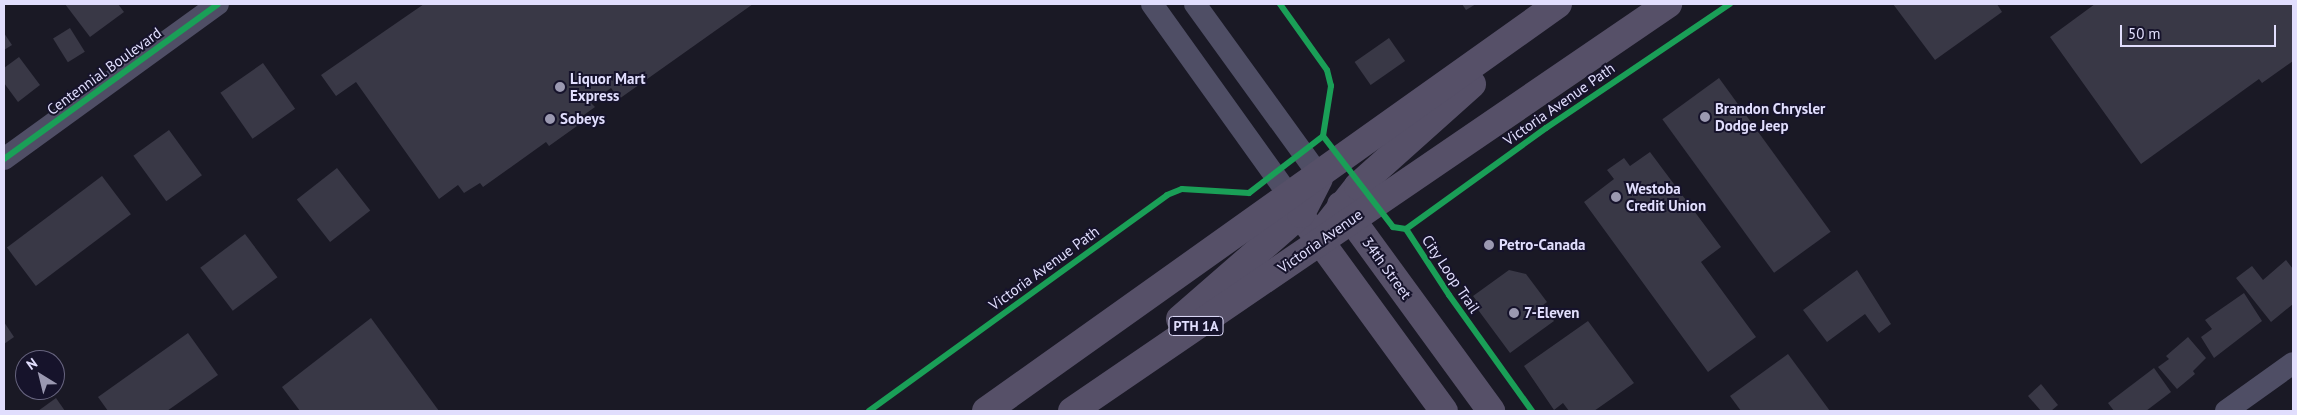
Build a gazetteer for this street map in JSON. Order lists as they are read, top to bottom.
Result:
{
  "streets": {
    "main road": ["Victoria Avenue", "34th Street", "PTH 1A"],
    "street": ["Centennial Boulevard"],
    "cycle path": ["Victoria Avenue Path", "City Loop Trail"]
  },
  "crossings": [
    ["Victoria Avenue", "34th Street"]
  ],
  "places": [
    "Liquor Mart Express",
    "Brandon Chrysler Dodge Jeep",
    "Sobeys",
    "Westoba Credit Union",
    "Petro-Canada",
    "7-Eleven"
  ],
  "scale_bar": "50 m",
  "north": "top left"
}
